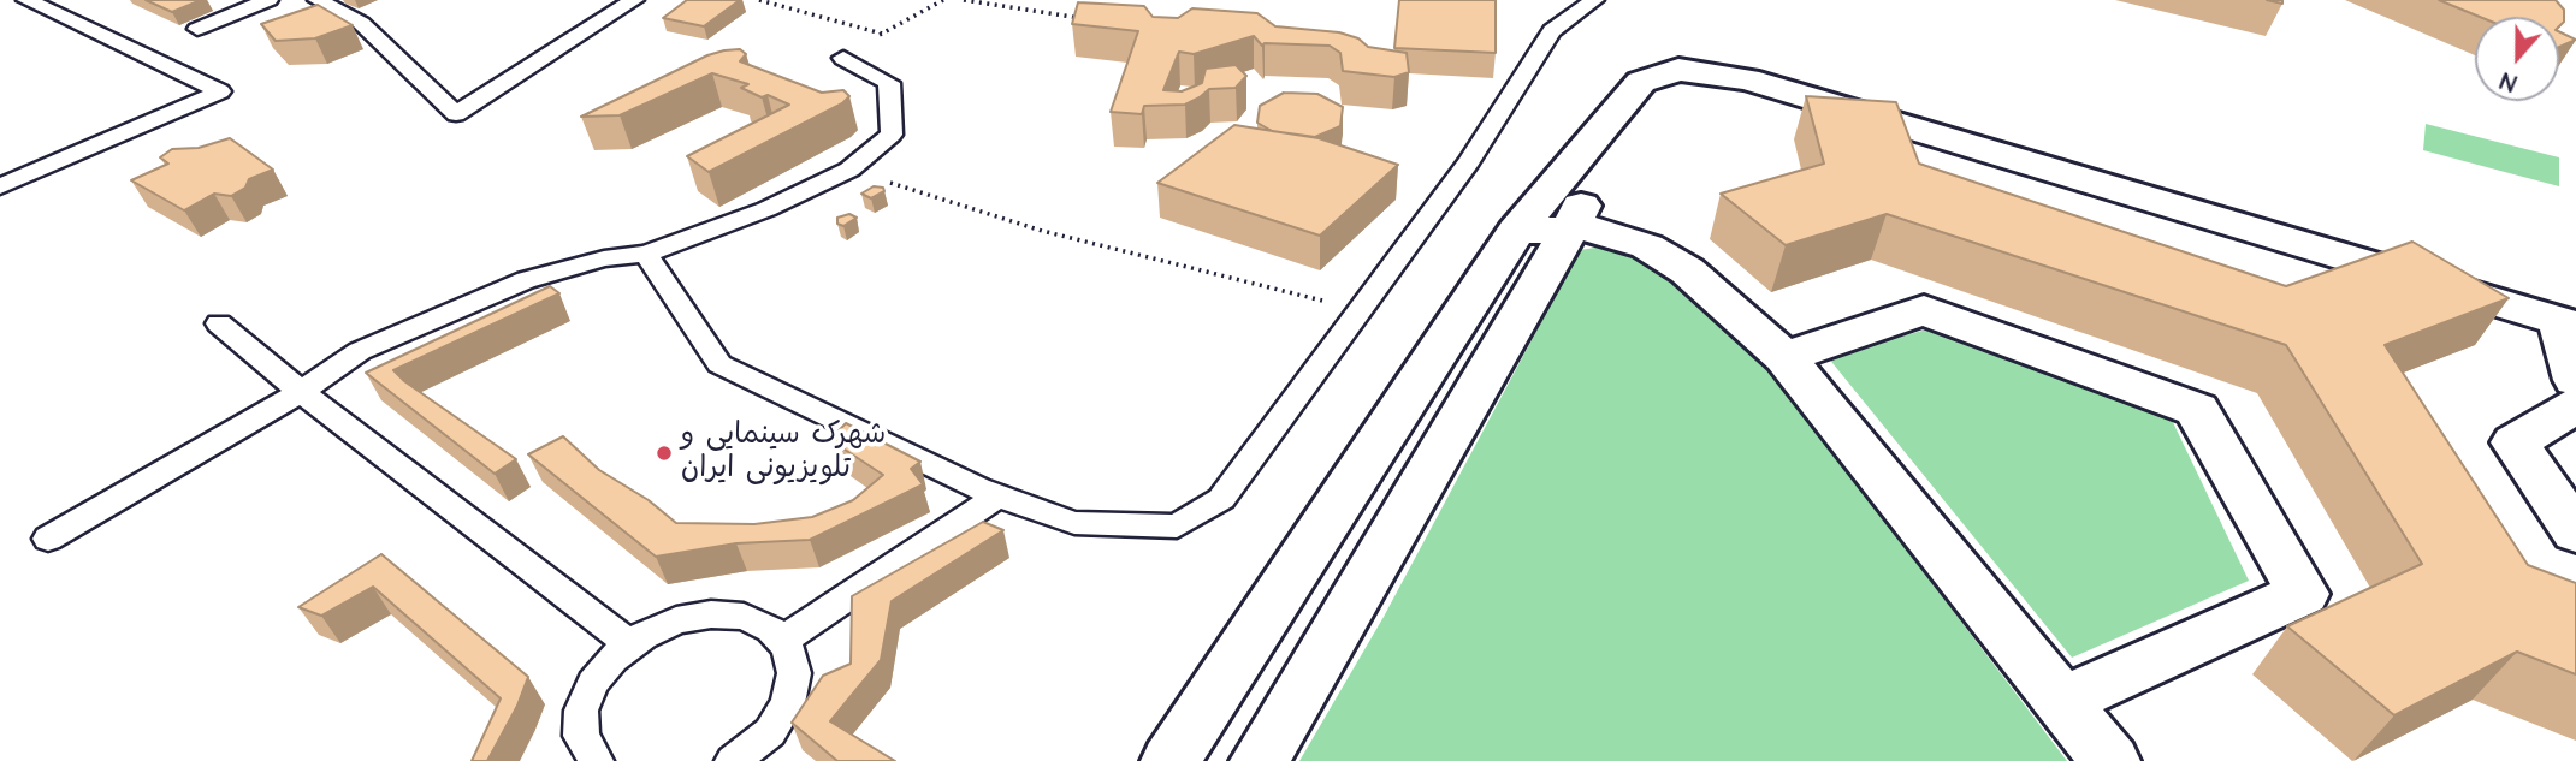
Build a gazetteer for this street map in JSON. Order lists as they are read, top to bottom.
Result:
{
  "places": ["شهرک سینمایی و تلویزیونی ایران"],
  "north": "bottom"
}
